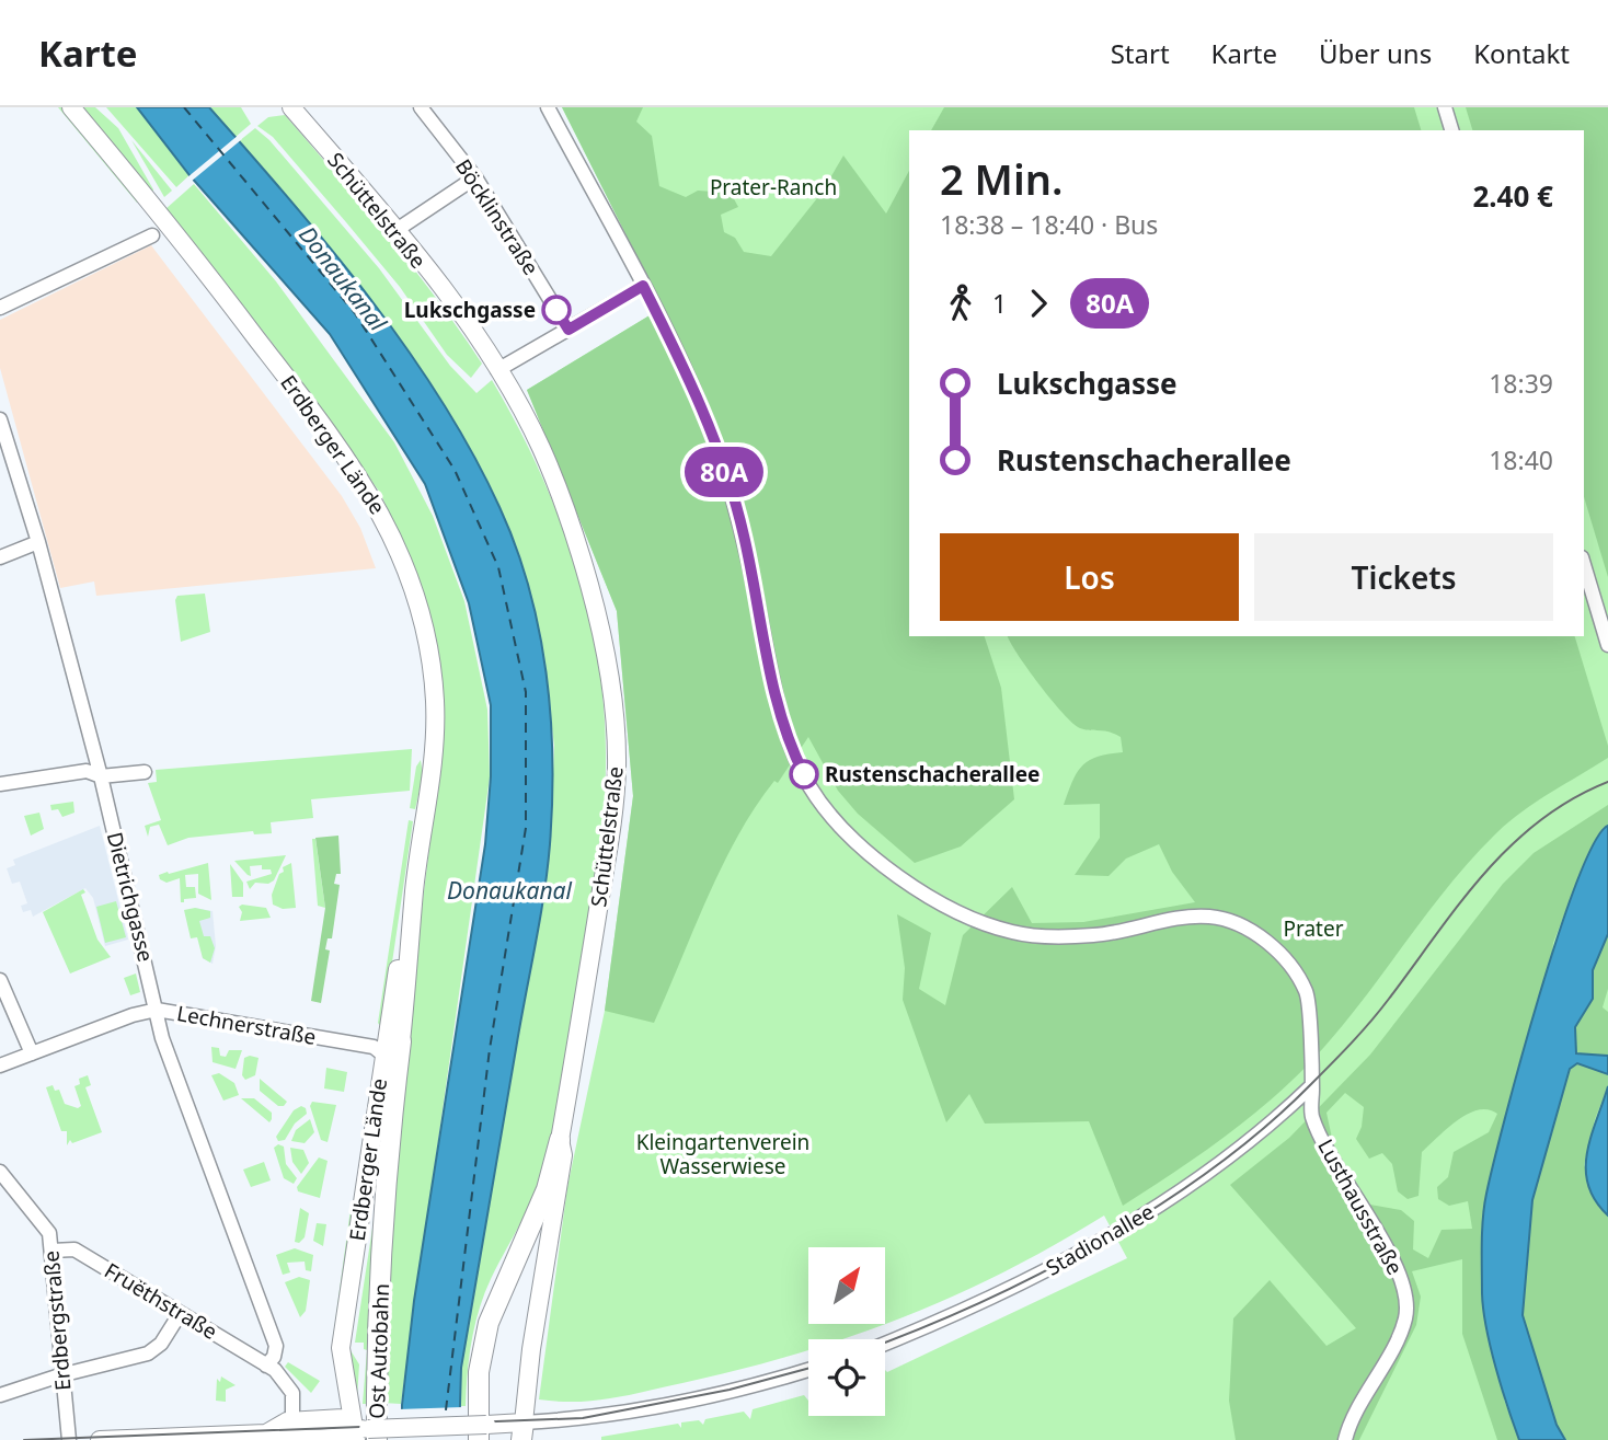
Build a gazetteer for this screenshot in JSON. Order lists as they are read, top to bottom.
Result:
{
  "streets": {
    "highway": ["Ost Autobahn"],
    "main road": ["Schüttelstraße", "Erdberger Lände"],
    "street": [
      "Böcklinstraße",
      "Dietrichgasse",
      "Lechnerstraße",
      "Lusthausstraße",
      "Stadionallee",
      "Fruëthstraße",
      "Erdbergstraße"
    ]
  },
  "crossings": [
    ["Erdberger Lände", "Lechnerstraße"],
    ["Erdberger Lände", "Ost Autobahn"],
    ["Dietrichgasse", "Lechnerstraße"],
    ["Dietrichgasse", "Fruëthstraße"],
    ["Lusthausstraße", "Stadionallee"],
    ["Fruëthstraße", "Erdbergstraße"]
  ],
  "water": ["Donaukanal"],
  "parks": ["Prater-Ranch", "Prater", "Kleingartenverein Wasserwiese"],
  "places": ["Lukschgasse", "Rustenschacherallee"],
  "lines": ["bus line 80A"],
  "north": "top right",
  "page": {
    "header": "Karte",
    "nav": [
      "Start",
      "Karte",
      "Über uns",
      "Kontakt"
    ],
    "on_map": "80A",
    "heading": ["2 Min.", "18:38 – 18:40 · Bus", "2.40 €"],
    "legs": ["1", "80A"],
    "list": [
      {
        "name": "Lukschgasse",
        "value": "18:39"
      },
      {
        "name": "Rustenschacherallee",
        "value": "18:40"
      }
    ],
    "buttons": ["Los", "Tickets"]
  }
}
